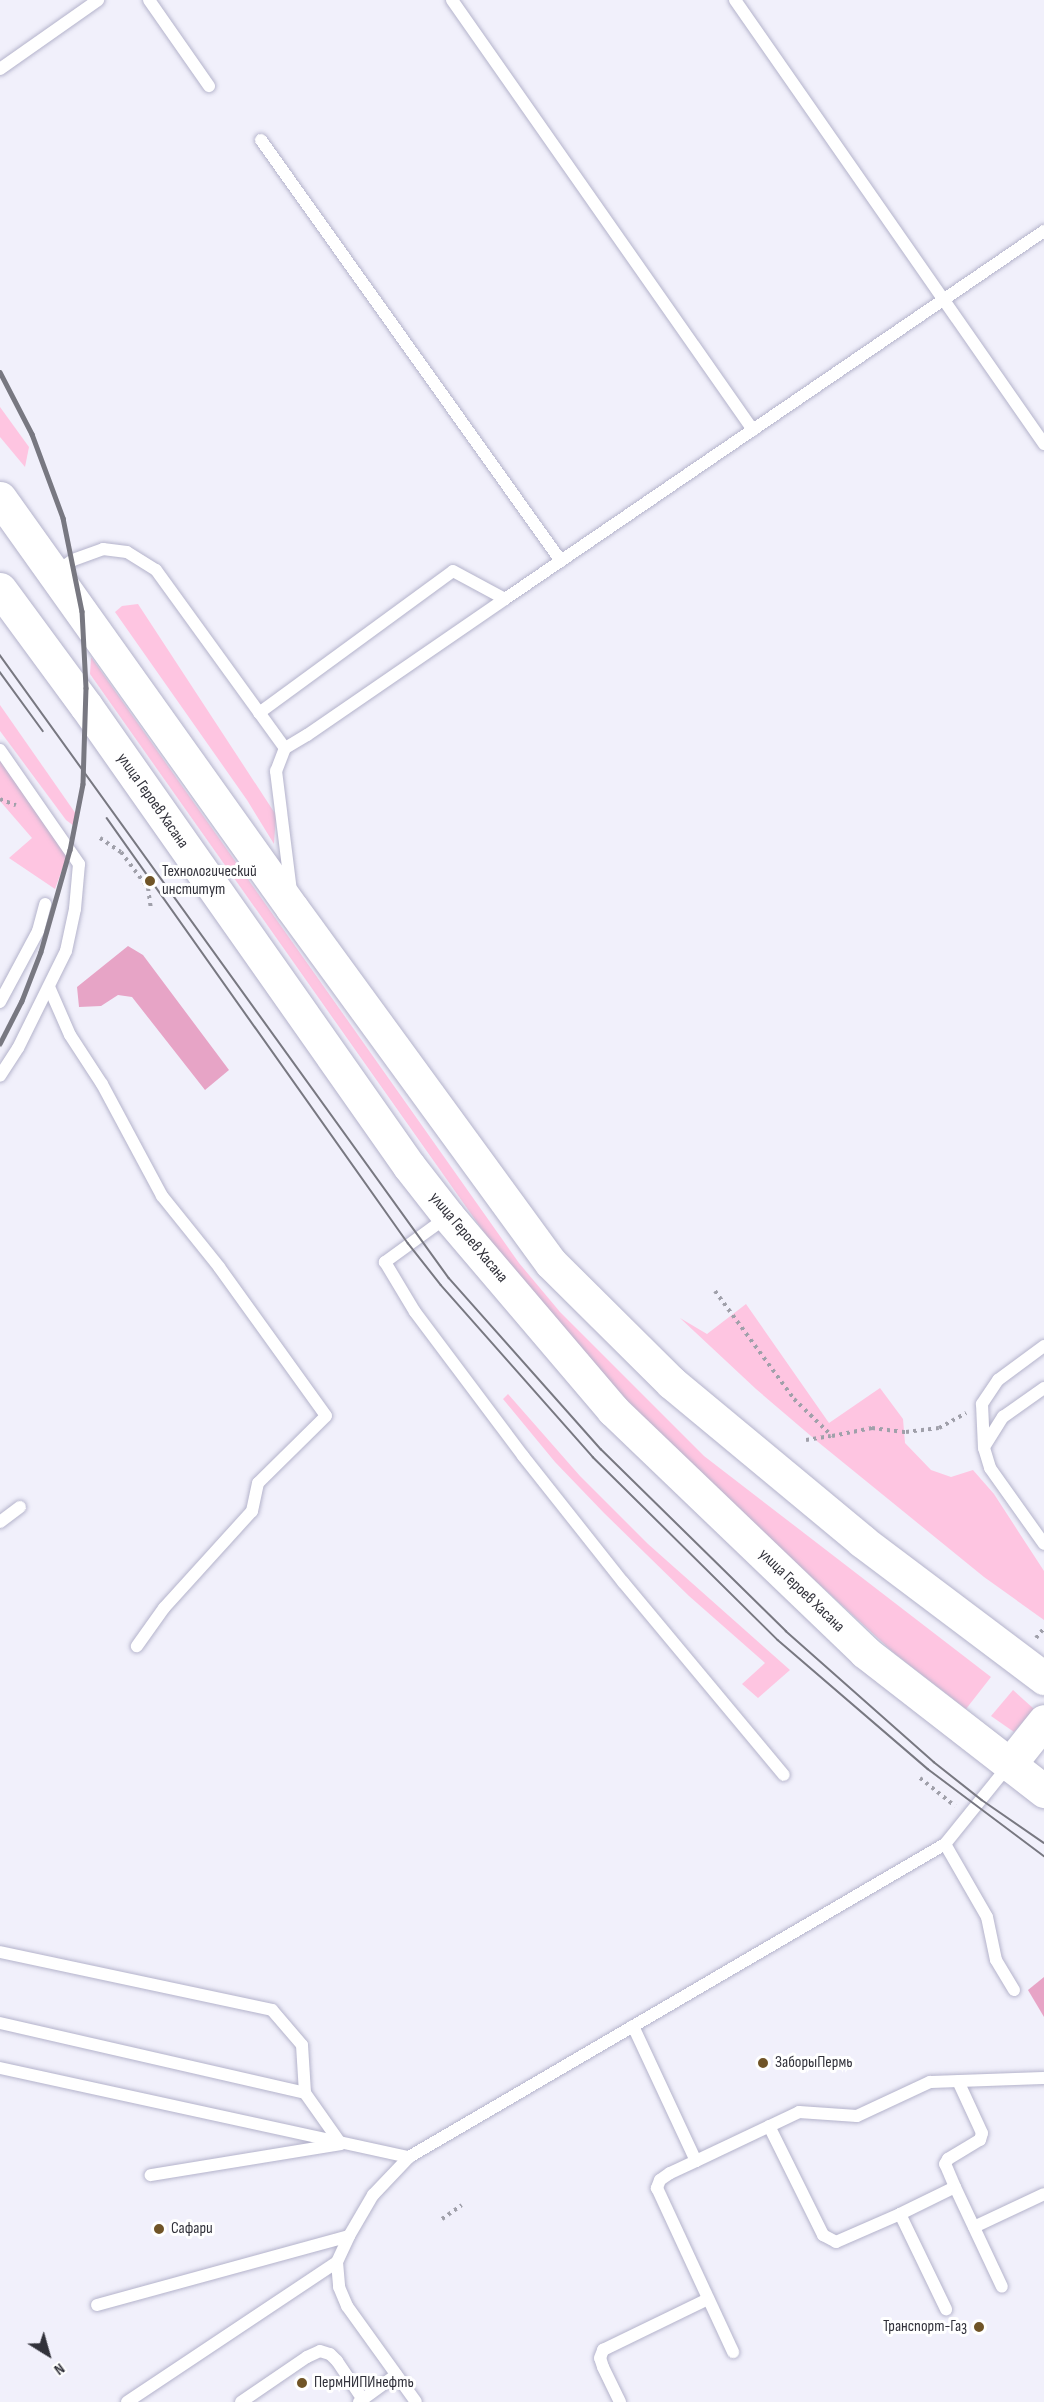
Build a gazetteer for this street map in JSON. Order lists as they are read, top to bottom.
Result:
{
  "streets": {
    "main road": ["улица Героев Хасана"]
  },
  "places": [
    "Технологический институт",
    "ЗаборыПермь",
    "Сафари",
    "Транспорт-Газ",
    "ПермНИПИнефть"
  ],
  "north": "bottom right"
}
